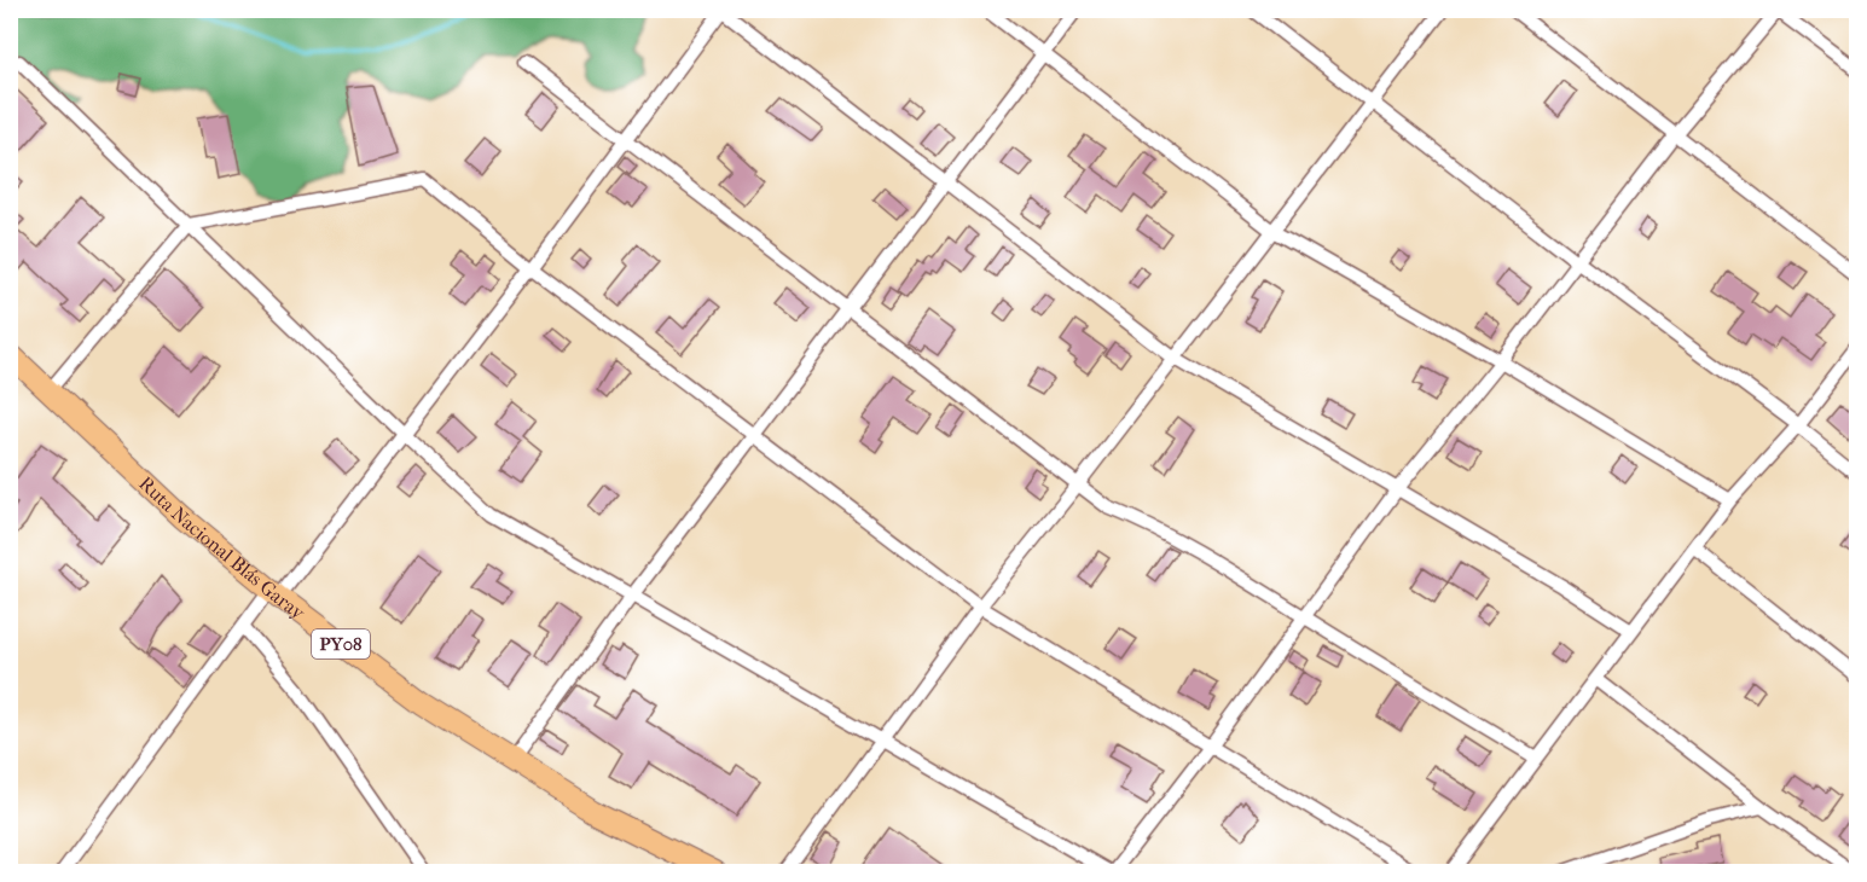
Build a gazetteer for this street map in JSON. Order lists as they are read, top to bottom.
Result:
{
  "streets": {
    "highway": ["Ruta Nacional Blás Garay", "PY08"]
  }
}
